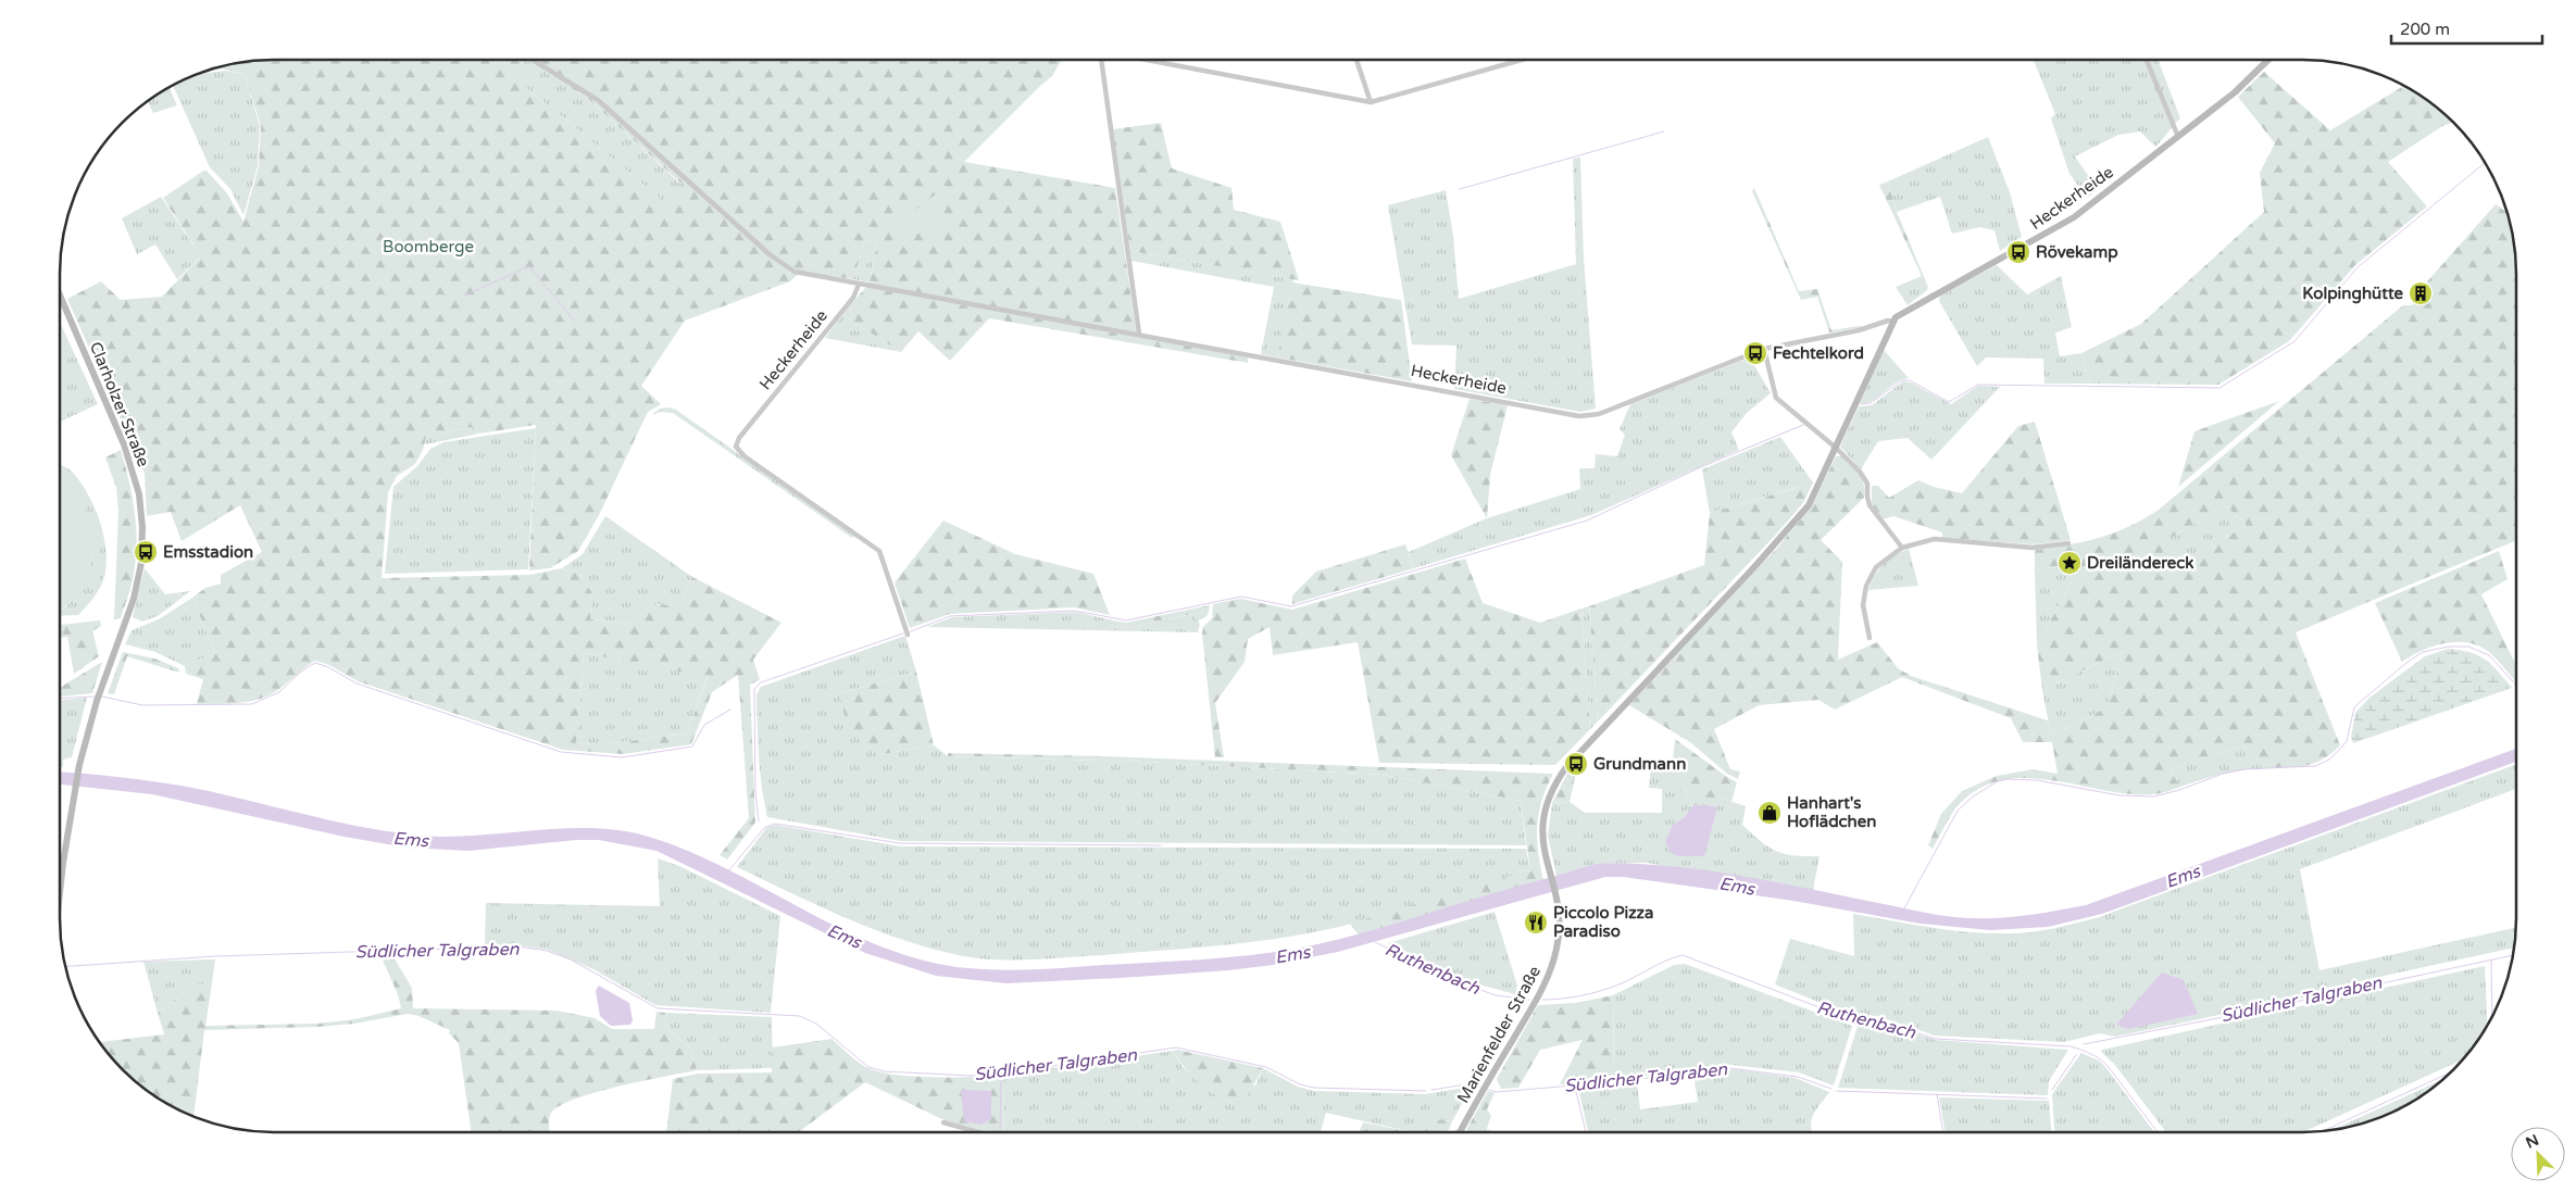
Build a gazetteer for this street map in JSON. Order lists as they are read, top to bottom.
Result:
{
  "streets": {
    "main road": ["Heckerheide", "Clarholzer Straße", "Marienfelder Straße"]
  },
  "crossings": [
    ["Heckerheide", "Marienfelder Straße"]
  ],
  "water": ["Ems", "Südlicher Talgraben", "Ruthenbach"],
  "parks": ["Boomberge"],
  "places": {
    "bus stop": [
      "Rövekamp",
      "Fechtelkord",
      "Emsstadion",
      "Grundmann"
    ],
    "building": ["Kolpinghütte"],
    "place": ["Dreiländereck"],
    "shop": ["Hanhart's Hoflädchen"],
    "restaurant": ["Piccolo Pizza Paradiso"]
  },
  "scale_bar": "200 m",
  "north": "top left"
}
